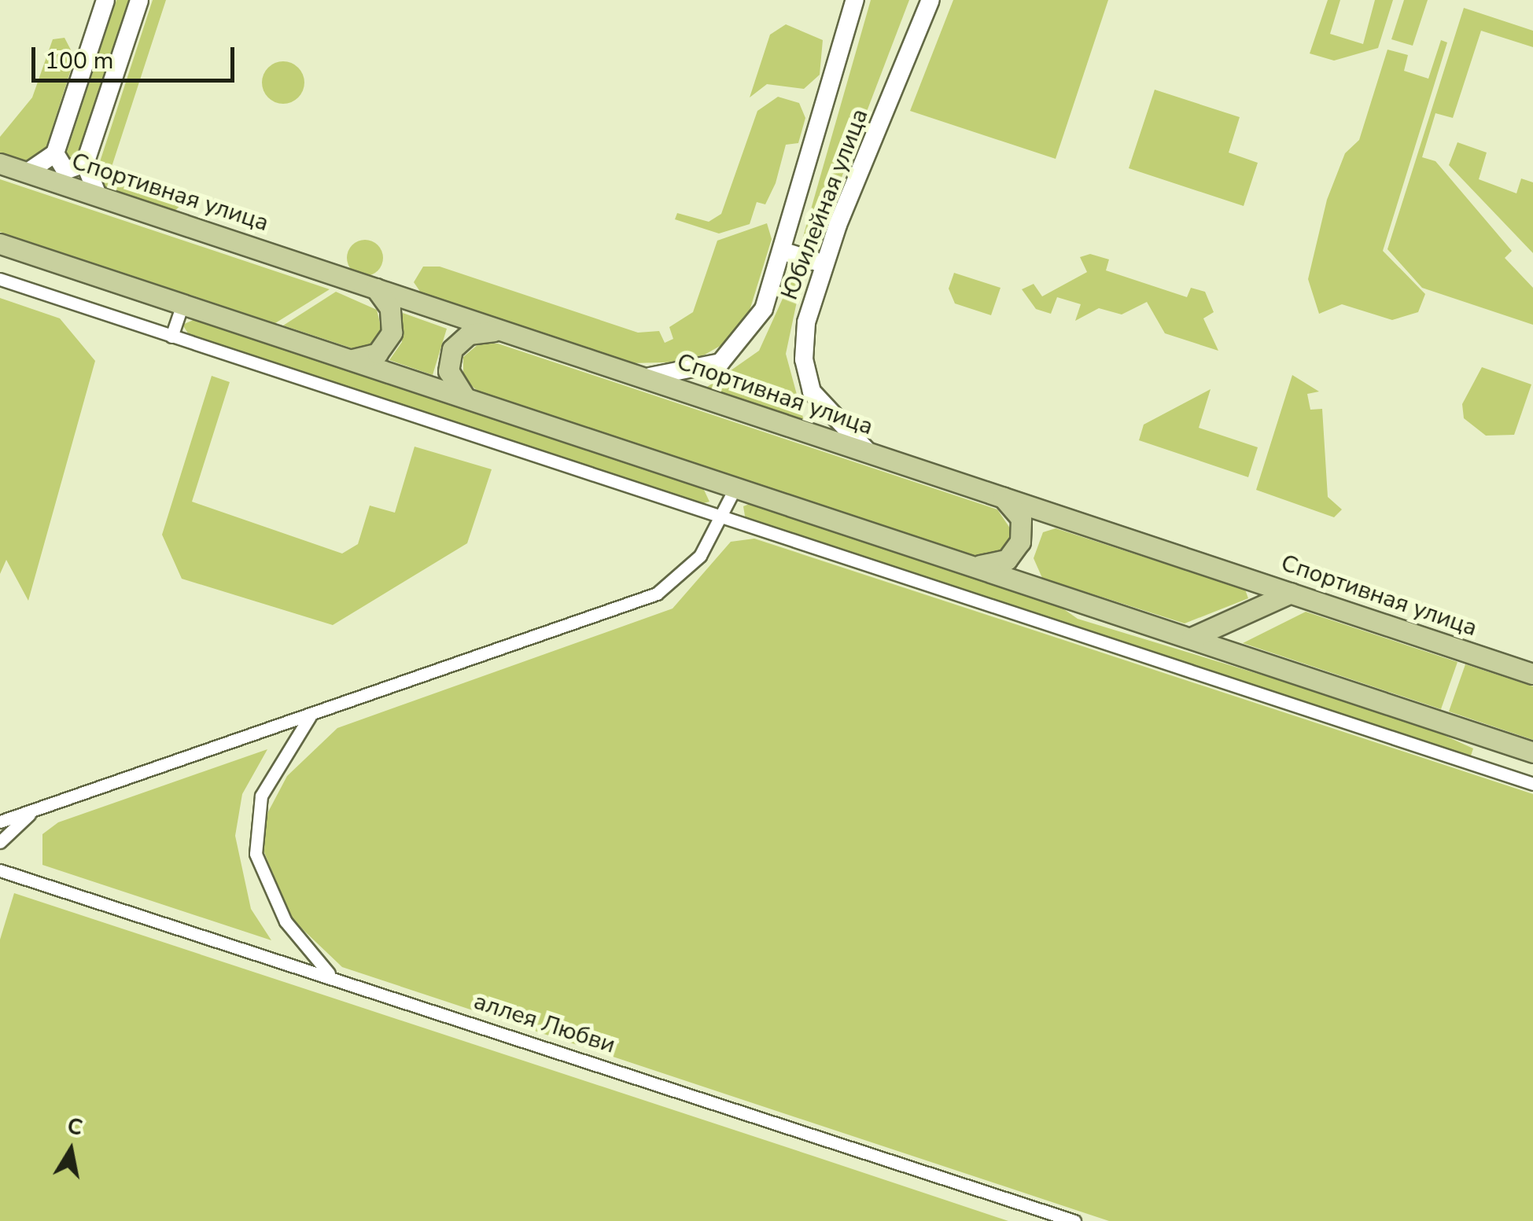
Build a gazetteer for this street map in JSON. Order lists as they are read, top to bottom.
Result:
{
  "streets": {
    "main road": ["Спортивная улица", "Юбилейная улица"],
    "street": ["аллея Любви"]
  },
  "crossings": [
    ["Спортивная улица", "Юбилейная улица"]
  ],
  "scale_bar": "100 m",
  "north": "top"
}
